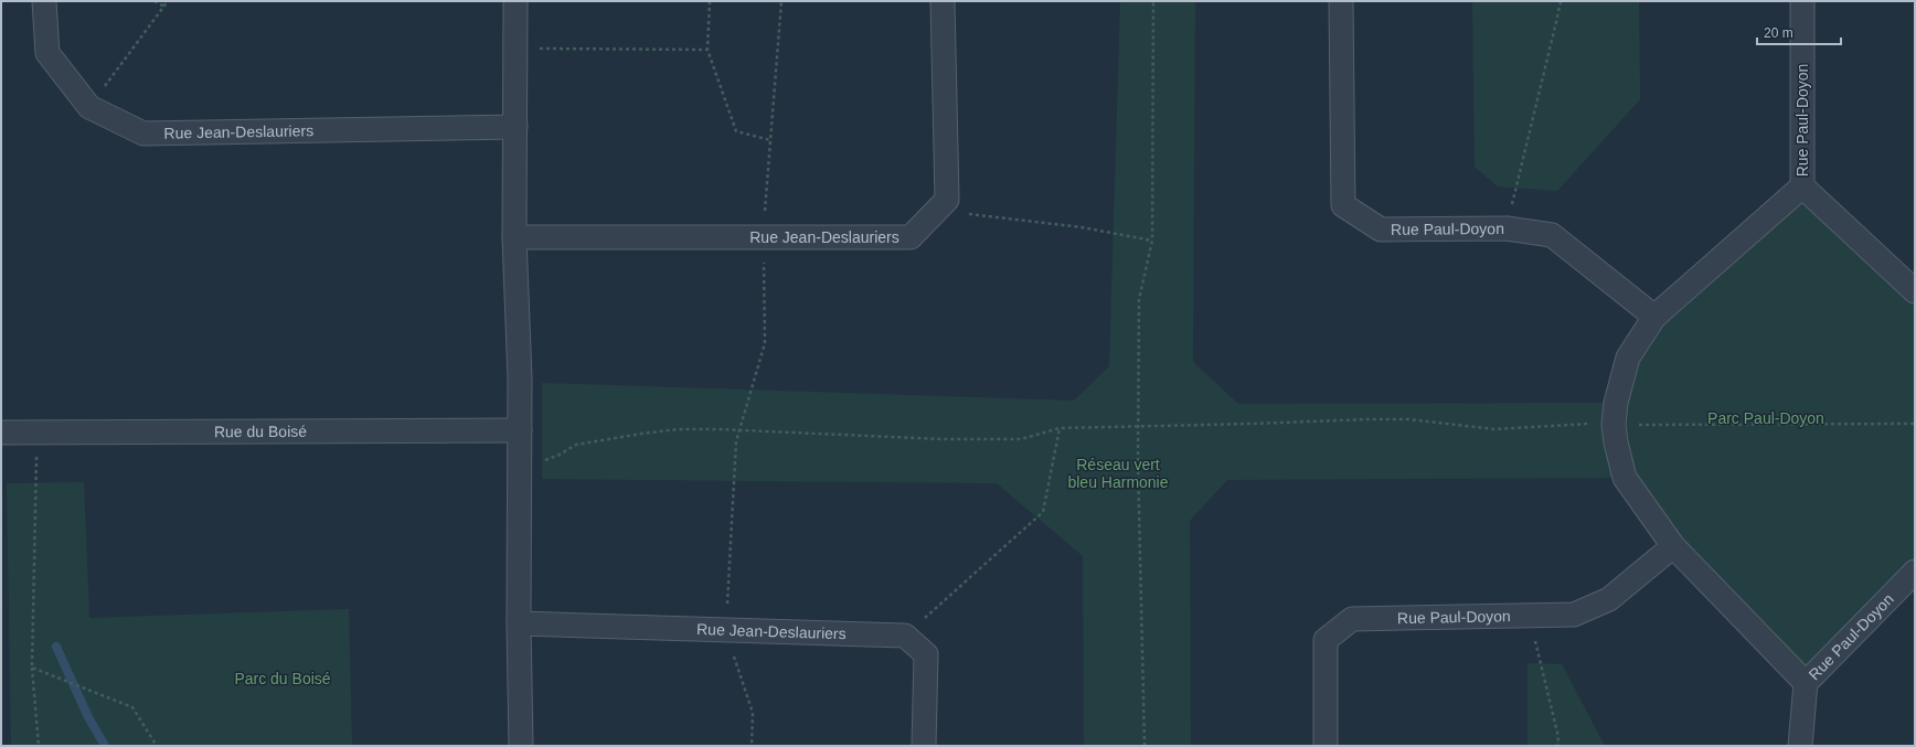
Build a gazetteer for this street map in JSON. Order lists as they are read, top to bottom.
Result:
{
  "streets": {
    "street": ["Rue Paul-Doyon", "Rue Jean-Deslauriers", "Rue du Boisé"]
  },
  "parks": ["Parc Paul-Doyon", "Réseau vert bleu Harmonie", "Parc du Boisé"],
  "scale_bar": "20 m"
}
